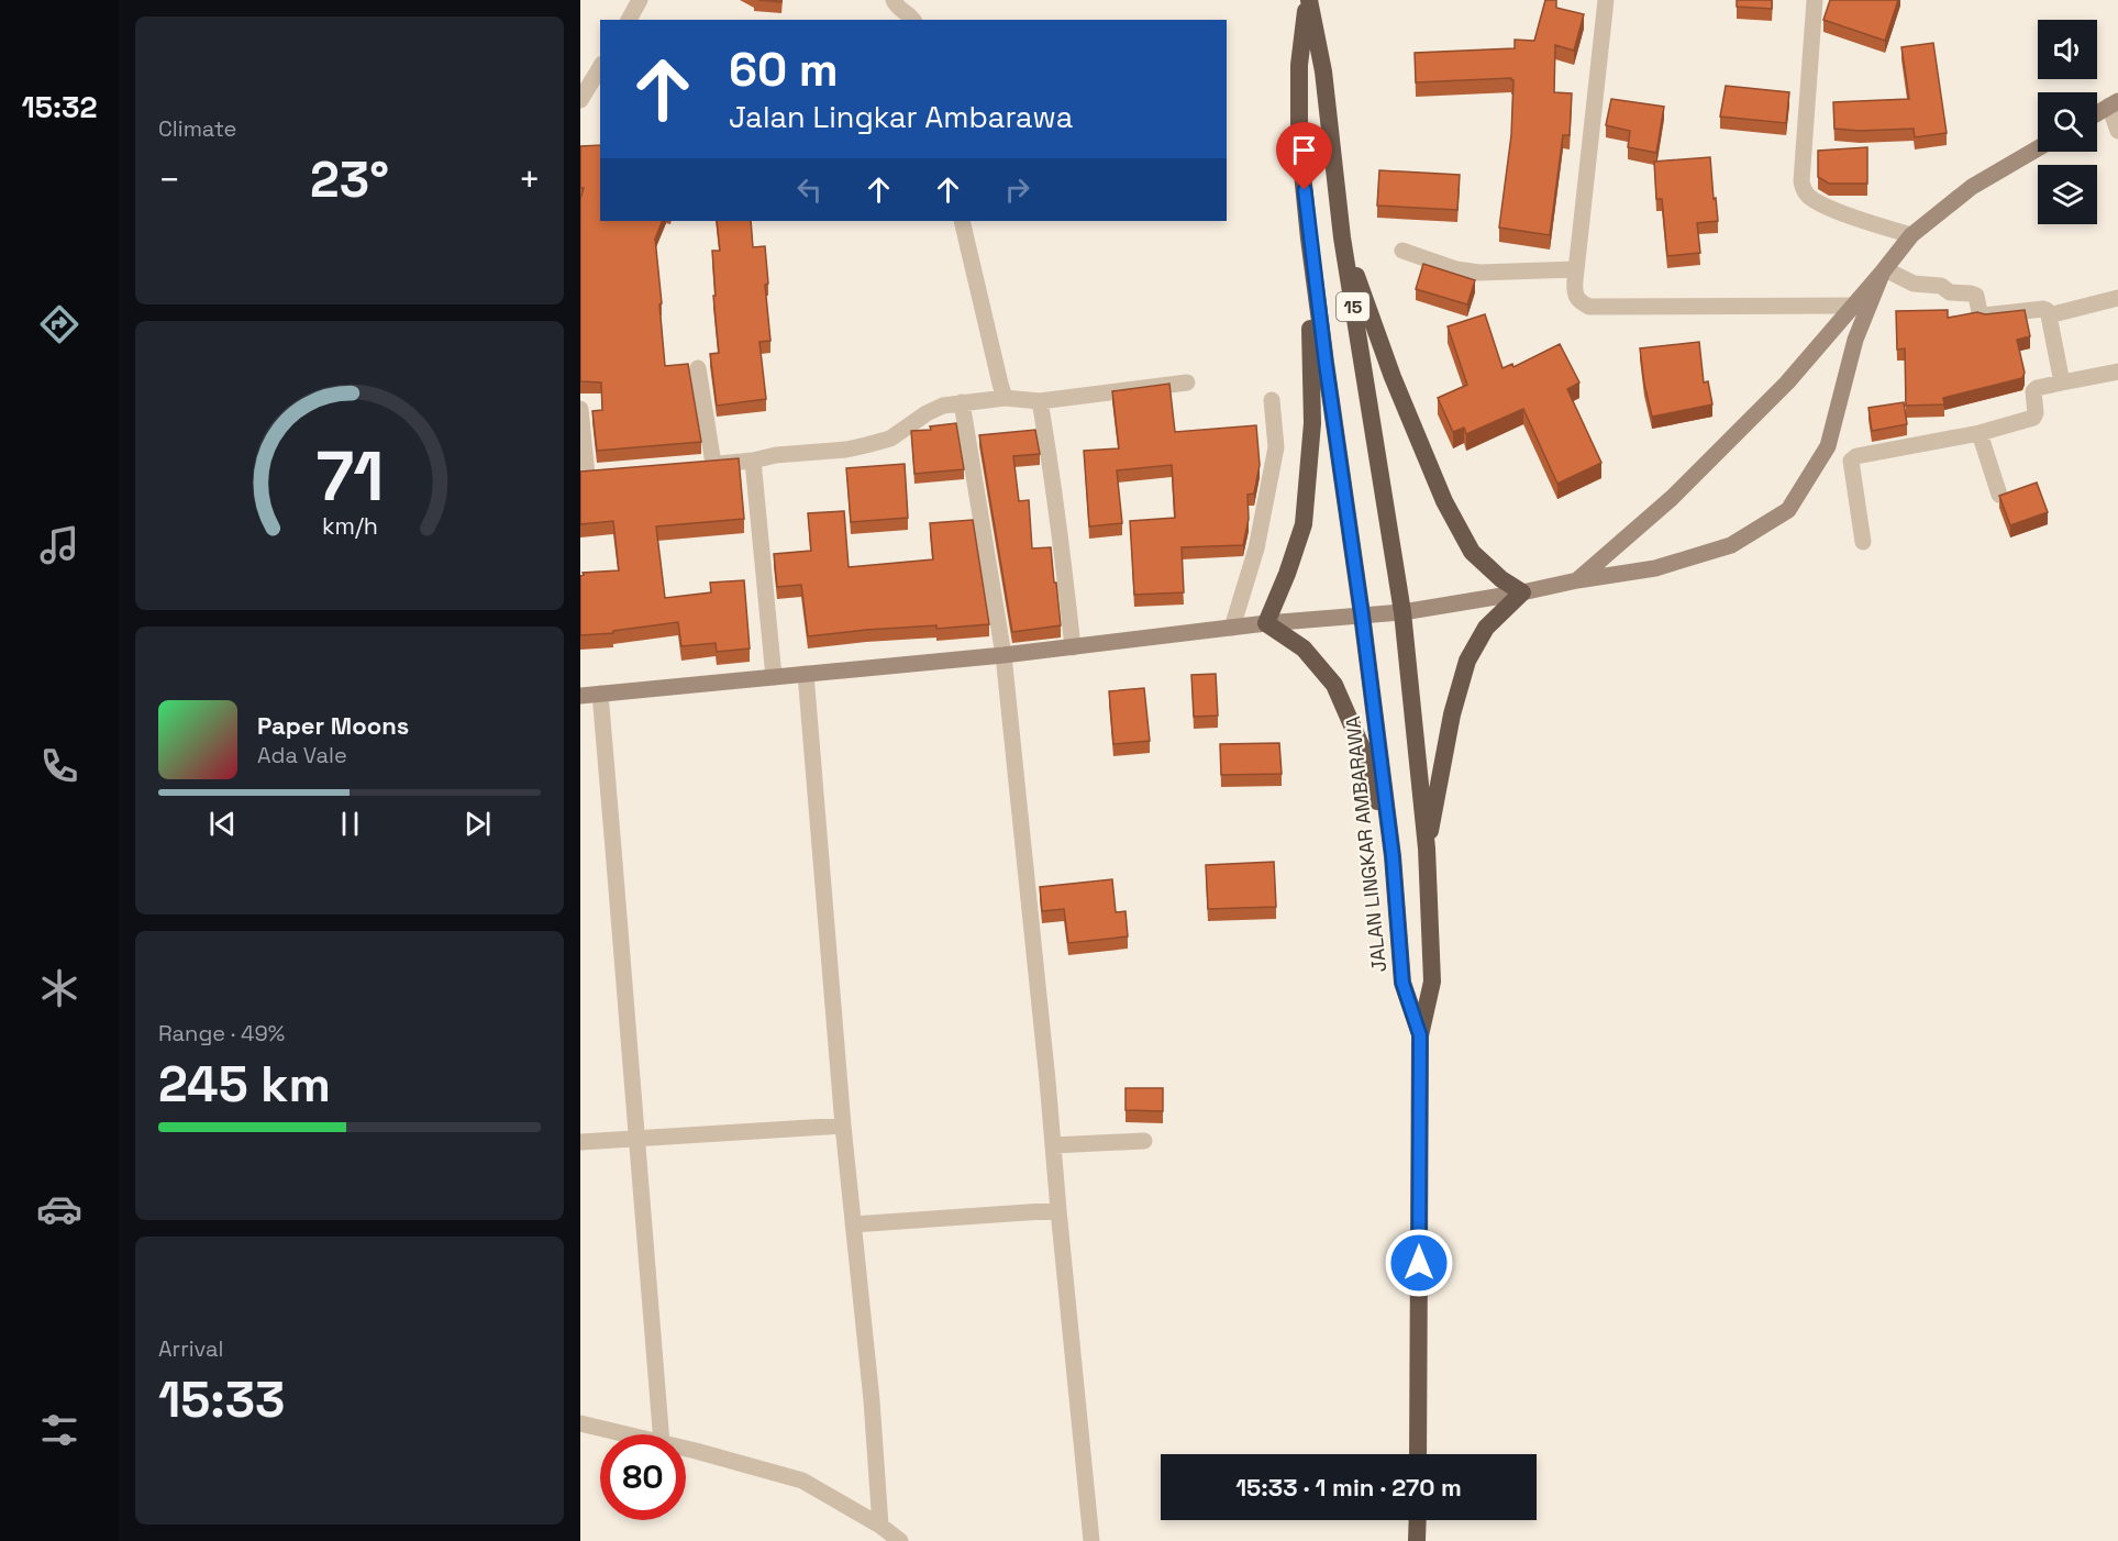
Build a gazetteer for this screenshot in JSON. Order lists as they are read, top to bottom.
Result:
{
  "streets": {
    "highway": ["15", "JALAN LINGKAR AMBARAWA"]
  },
  "crossings": [
    ["15", "JALAN LINGKAR AMBARAWA"]
  ],
  "page": {
    "tabs": "15:32",
    "tile": [
      "Climate",
      ["Range · 49%", "245 km"],
      ["Arrival", "15:33"]
    ],
    "turn": ["60 m", "Jalan Lingkar Ambarawa"],
    "heat": ["−", "23°", "+"],
    "song": ["Paper Moons", "Ada Vale"],
    "limit": "80",
    "trip": "15:33 · 1 min · 270 m",
    "gauge": ["71", "km/h"]
  }
}
